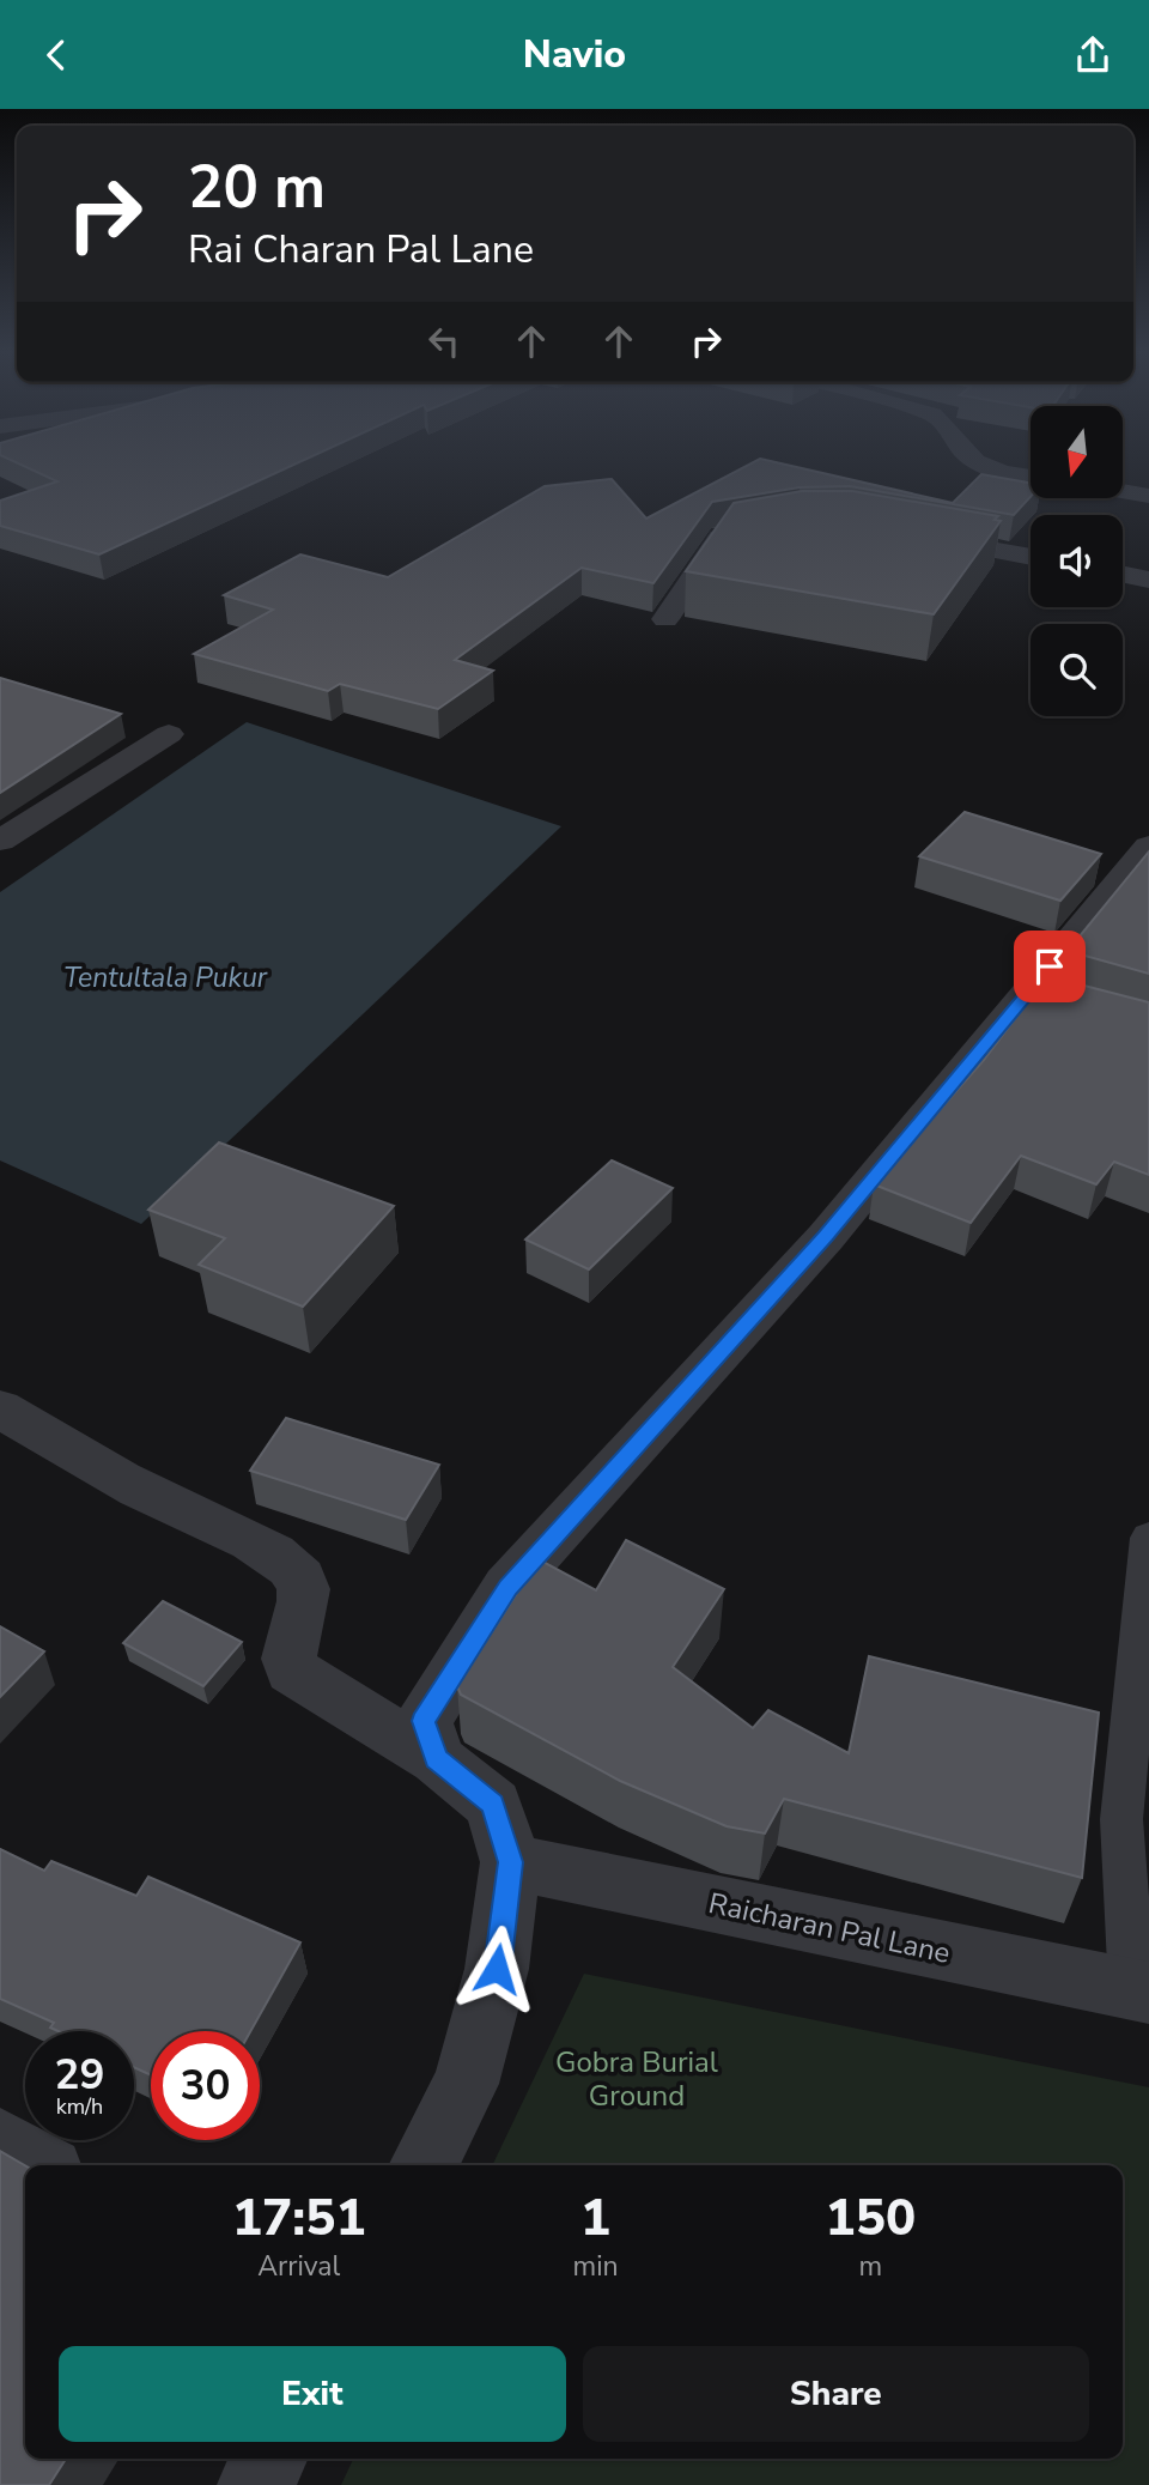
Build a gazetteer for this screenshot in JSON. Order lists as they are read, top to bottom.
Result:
{
  "streets": {
    "street": ["Raicharan Pal Lane"]
  },
  "water": ["Tentultala Pukur"],
  "parks": ["Gobra Burial Ground"],
  "north": "bottom",
  "page": {
    "header": "Navio",
    "turn": ["20 m", "Rai Charan Pal Lane"],
    "speed": "29 km/h",
    "limit": "30",
    "eta": [
      "17:51",
      "Arrival",
      "1",
      "min",
      "150",
      "m"
    ],
    "buttons": ["Exit", "Share"]
  }
}
